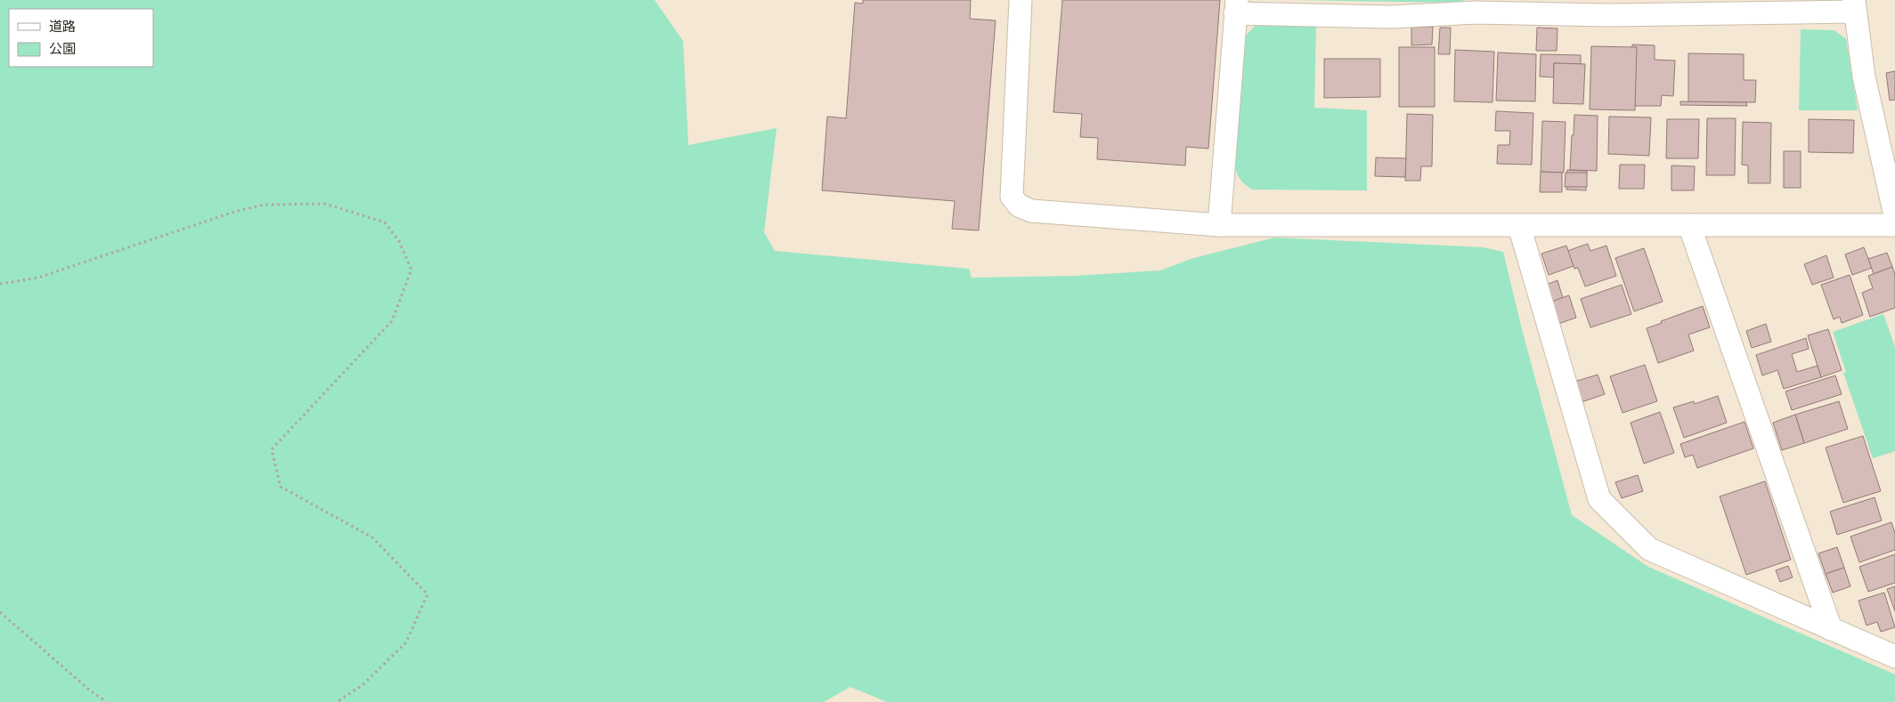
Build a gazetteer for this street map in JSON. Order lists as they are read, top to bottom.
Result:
{
  "legend": ["道路", "公園"]
}
